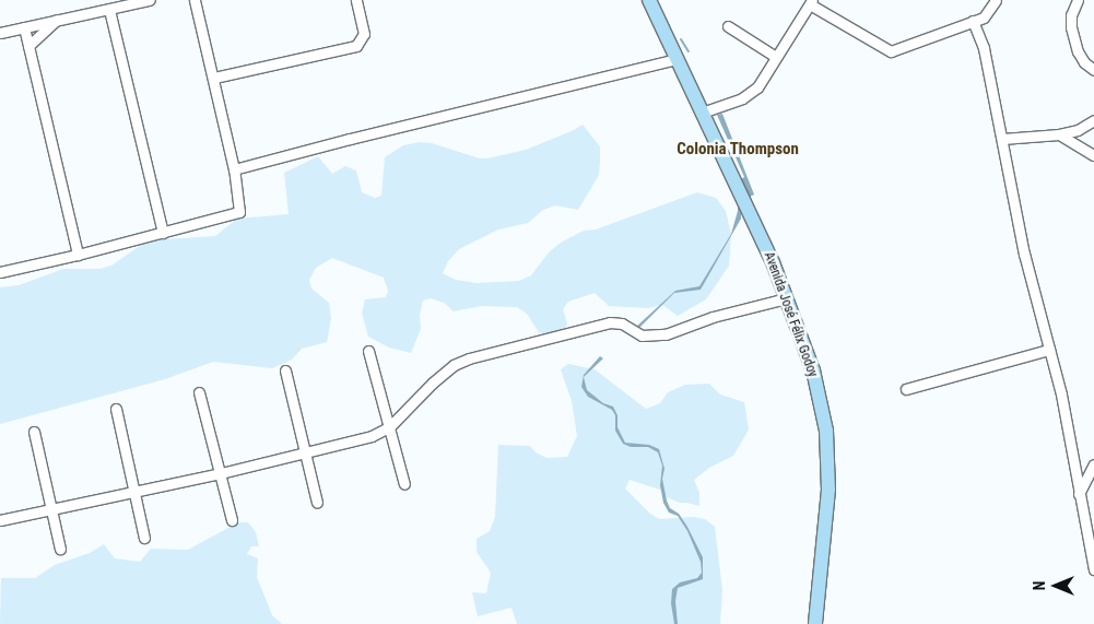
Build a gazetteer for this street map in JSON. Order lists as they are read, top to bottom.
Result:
{
  "streets": {
    "main road": ["Avenida José Félix Godoy"]
  },
  "districts": ["Colonia Thompson"],
  "north": "left"
}
